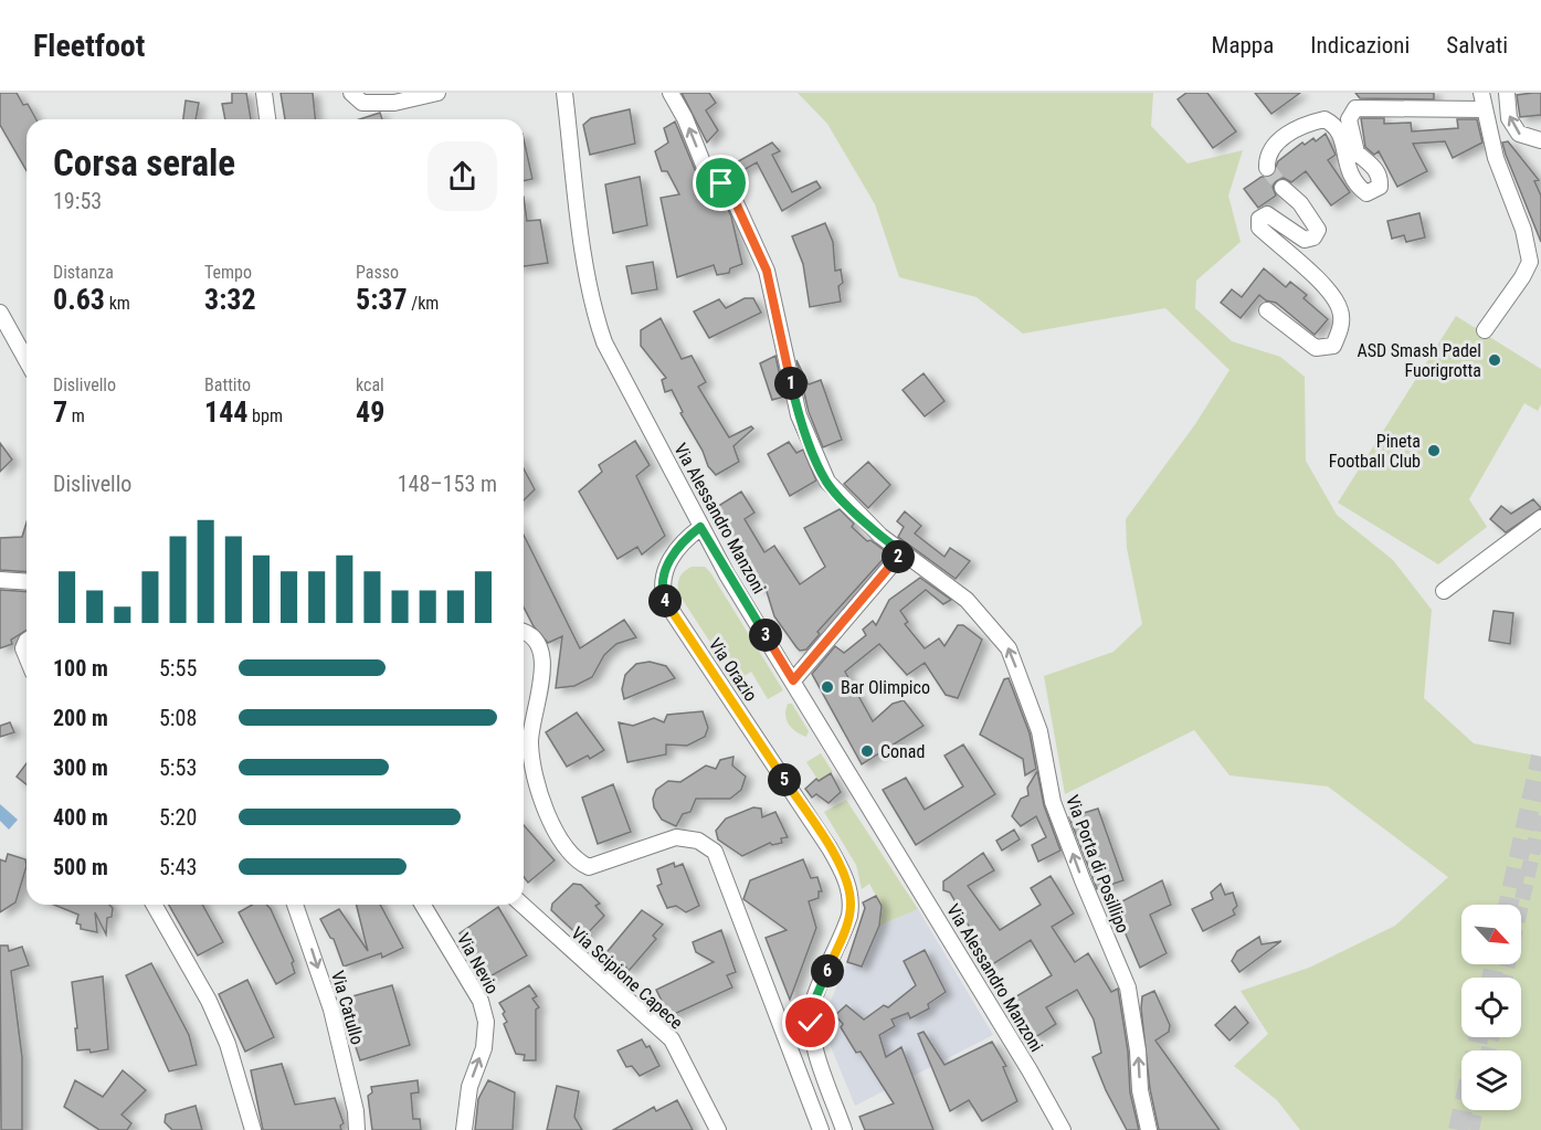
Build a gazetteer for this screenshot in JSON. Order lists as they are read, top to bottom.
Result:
{
  "streets": {
    "street": [
      "Via Alessandro Manzoni",
      "Via Orazio",
      "Via Porta di Posillipo",
      "Via Nevio",
      "Via Scipione Capece",
      "Via Catullo"
    ]
  },
  "crossings": [
    ["Via Alessandro Manzoni", "Via Orazio"]
  ],
  "one_way": ["Via Porta di Posillipo", "Via Nevio"],
  "places": [
    "ASD Smash Padel Fuorigrotta",
    "Pineta Football Club",
    "Bar Olimpico",
    "Conad"
  ],
  "north": "bottom right",
  "page": {
    "header": "Fleetfoot",
    "nav": ["Mappa", "Indicazioni", "Salvati"],
    "heading": ["Corsa serale", "19:53"],
    "stats": [
      ["Distanza", "0.63 km"],
      ["Tempo", "3:32"],
      ["Passo", "5:37 /km"],
      ["Dislivello", "7 m"],
      ["Battito", "144 bpm"],
      ["kcal", "49"]
    ],
    "pins": [
      "1",
      "2",
      "4",
      "3",
      "5",
      "6"
    ],
    "chart": ["Dislivello", "148–153 m"],
    "list": [
      {
        "name": "100 m",
        "note": "5:55"
      },
      {
        "name": "200 m",
        "note": "5:08"
      },
      {
        "name": "300 m",
        "note": "5:53"
      },
      {
        "name": "400 m",
        "note": "5:20"
      },
      {
        "name": "500 m",
        "note": "5:43"
      }
    ]
  }
}
